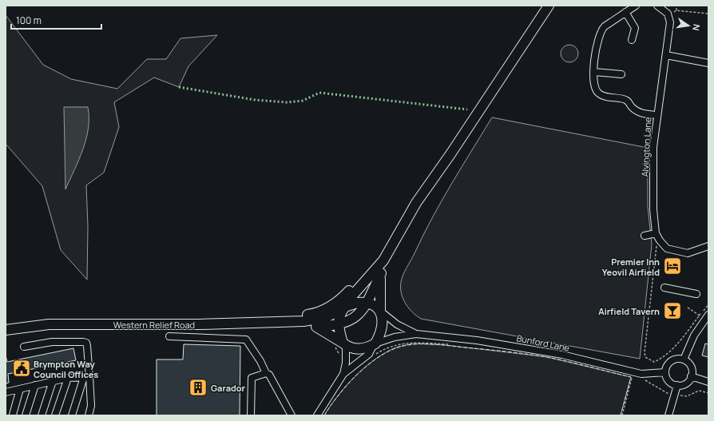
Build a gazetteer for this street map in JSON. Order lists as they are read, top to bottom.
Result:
{
  "streets": {
    "highway": ["Western Relief Road"],
    "street": ["Alvington Lane", "Bunford Lane"]
  },
  "crossings": [
    ["Western Relief Road", "Bunford Lane"]
  ],
  "places": {
    "hotel": ["Premier Inn Yeovil Airfield"],
    "bar": ["Airfield Tavern"],
    "public building": ["Brympton Way Council Offices"],
    "building": ["Garador"]
  },
  "scale_bar": "100 m",
  "north": "right"
}
